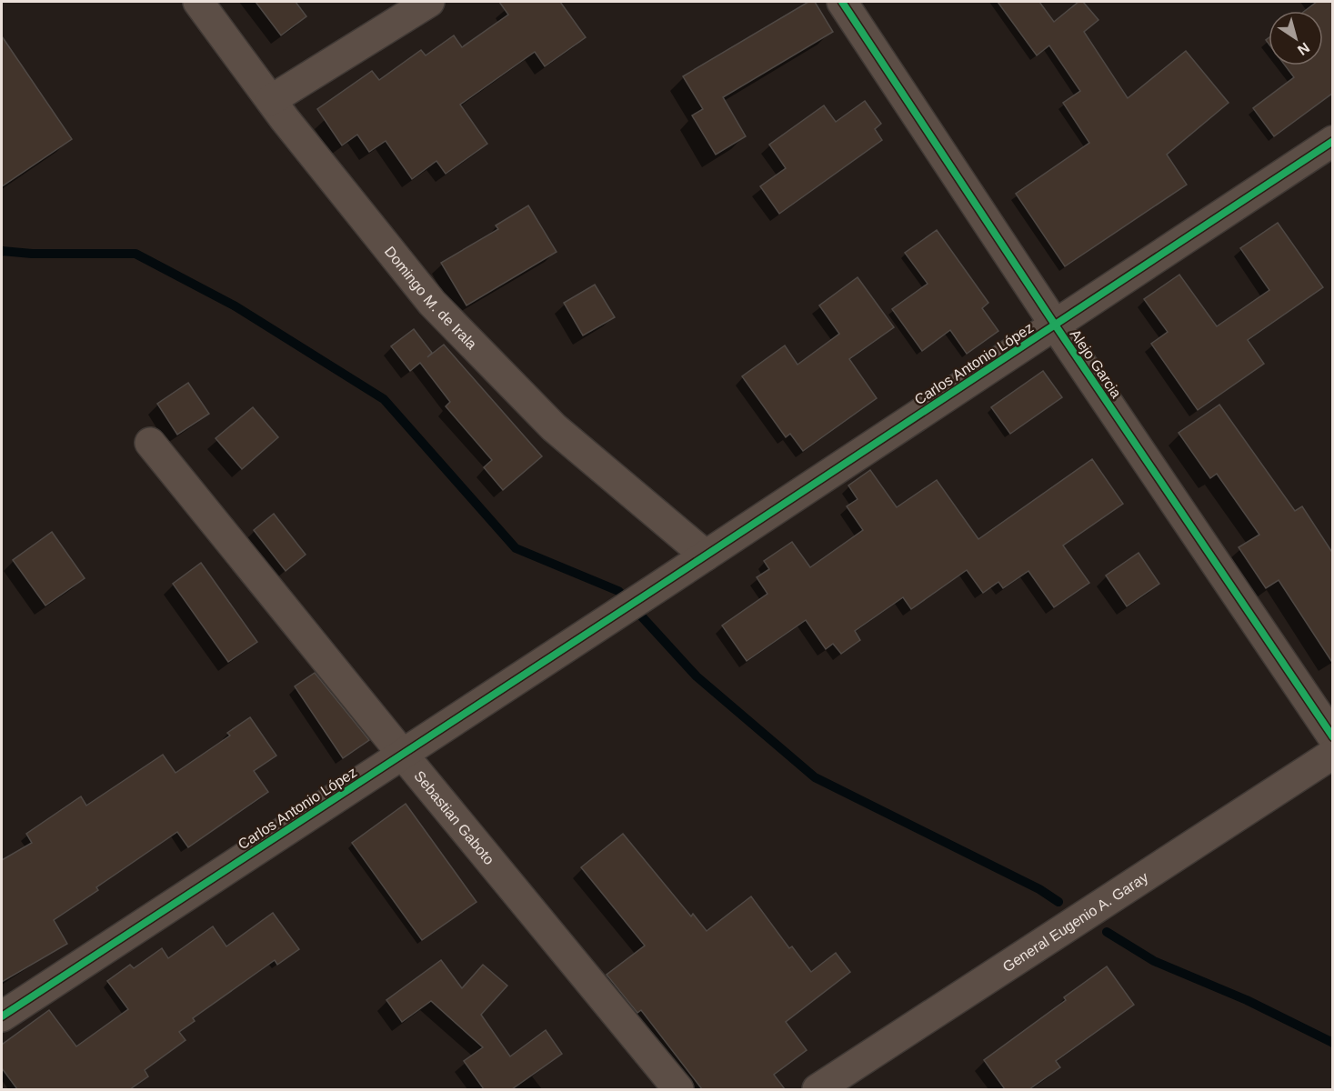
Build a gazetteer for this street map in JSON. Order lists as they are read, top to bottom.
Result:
{
  "streets": {
    "street": [
      "Domingo M. de Irala",
      "Carlos Antonio López",
      "Alejo Garcia",
      "Sebastian Gaboto",
      "General Eugenio A. Garay"
    ]
  },
  "crossings": [
    ["Domingo M. de Irala", "Carlos Antonio López"],
    ["Carlos Antonio López", "Alejo Garcia"],
    ["Carlos Antonio López", "Sebastian Gaboto"]
  ],
  "north": "bottom right"
}
